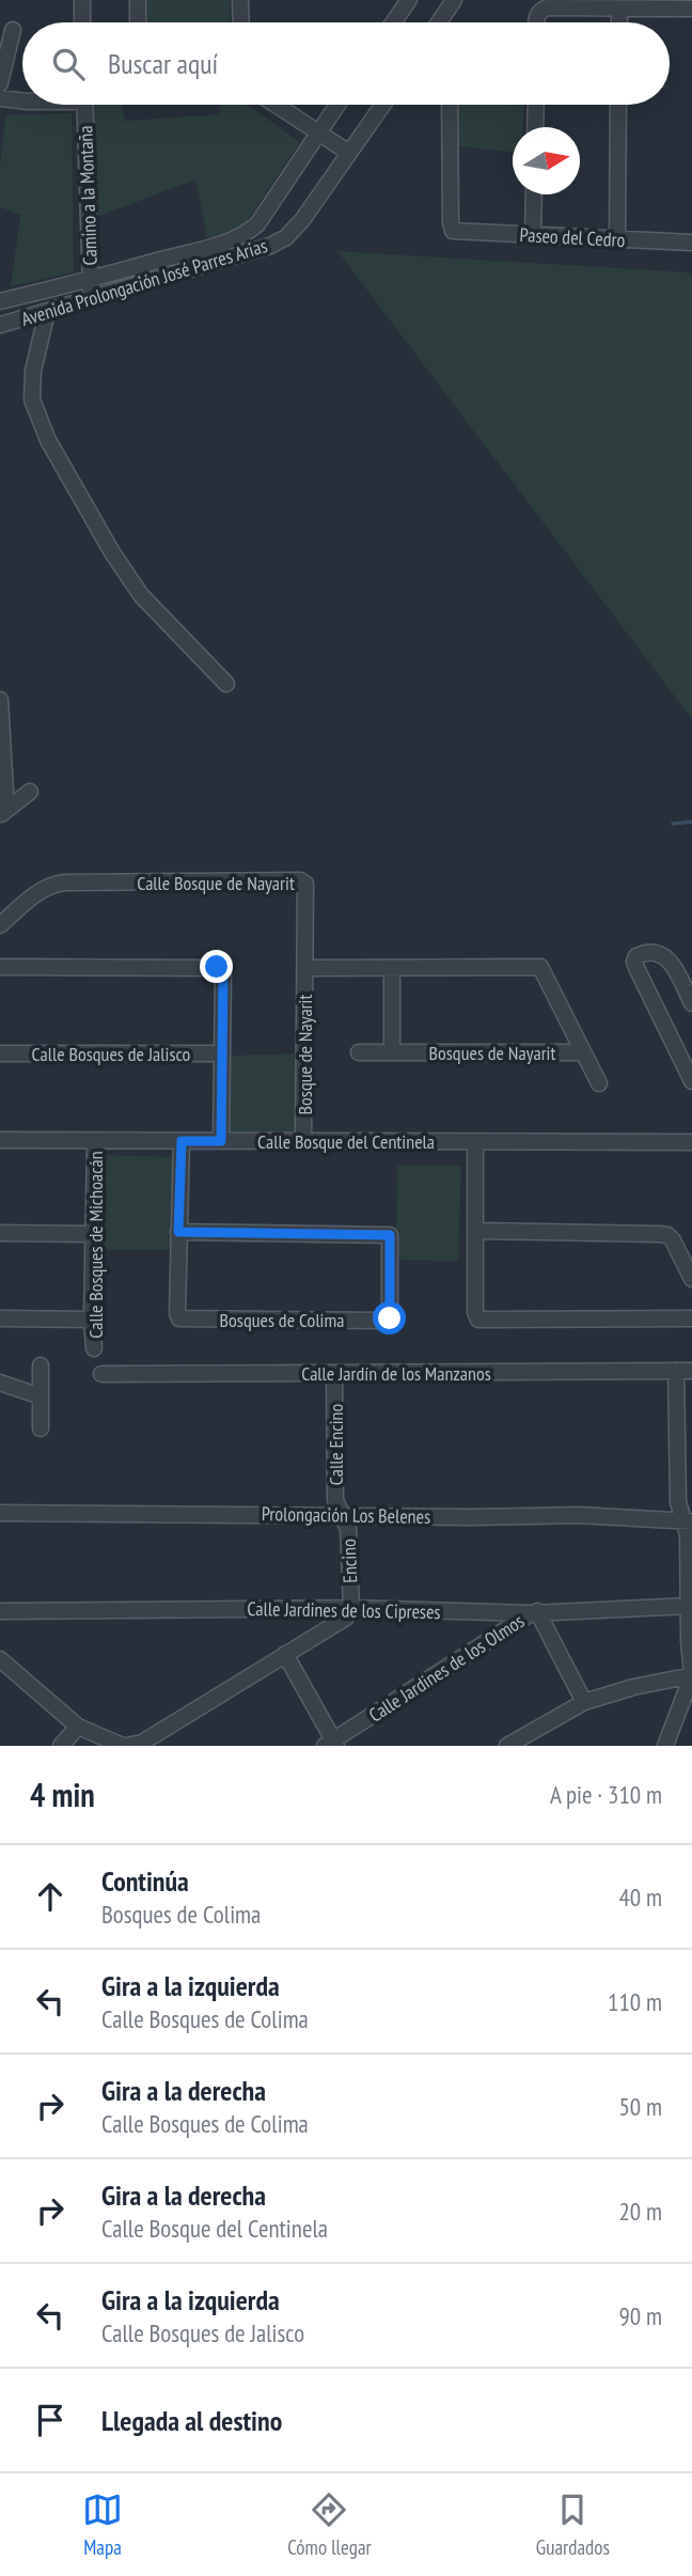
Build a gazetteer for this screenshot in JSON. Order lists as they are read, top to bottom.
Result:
{
  "streets": {
    "street": [
      "Camino a la Montaña",
      "Paseo del Cedro",
      "Avenida Prolongación José Parres Arias",
      "Calle Bosque de Nayarit",
      "Bosques de Nayarit",
      "Calle Bosques de Jalisco",
      "Bosque de Nayarit",
      "Calle Bosque del Centinela",
      "Calle Bosques de Michoacán",
      "Bosques de Colima",
      "Calle Jardín de los Manzanos",
      "Calle Encino",
      "Prolongación Los Belenes",
      "Encino",
      "Calle Jardines de los Cipreses",
      "Calle Jardines de los Olmos"
    ]
  },
  "crossings": [
    ["Camino a la Montaña", "Avenida Prolongación José Parres Arias"],
    ["Calle Bosque de Nayarit", "Bosque de Nayarit"],
    ["Bosque de Nayarit", "Calle Bosque del Centinela"],
    ["Calle Bosque del Centinela", "Calle Bosques de Michoacán"],
    ["Calle Jardín de los Manzanos", "Calle Encino"],
    ["Calle Encino", "Prolongación Los Belenes"],
    ["Calle Encino", "Encino"],
    ["Prolongación Los Belenes", "Encino"],
    ["Encino", "Calle Jardines de los Cipreses"],
    ["Calle Jardines de los Cipreses", "Calle Jardines de los Olmos"]
  ],
  "north": "right",
  "page": {
    "search": "Buscar aquí",
    "heading": ["4 min", "A pie · 310 m"],
    "list": [
      ["Continúa", "Bosques de Colima", "40 m"],
      ["Gira a la izquierda", "Calle Bosques de Colima", "110 m"],
      ["Gira a la derecha", "Calle Bosques de Colima", "50 m"],
      ["Gira a la derecha", "Calle Bosque del Centinela", "20 m"],
      ["Gira a la izquierda", "Calle Bosques de Jalisco", "90 m"],
      "Llegada al destino"
    ],
    "nav": ["Mapa", "Cómo llegar", "Guardados"]
  }
}
